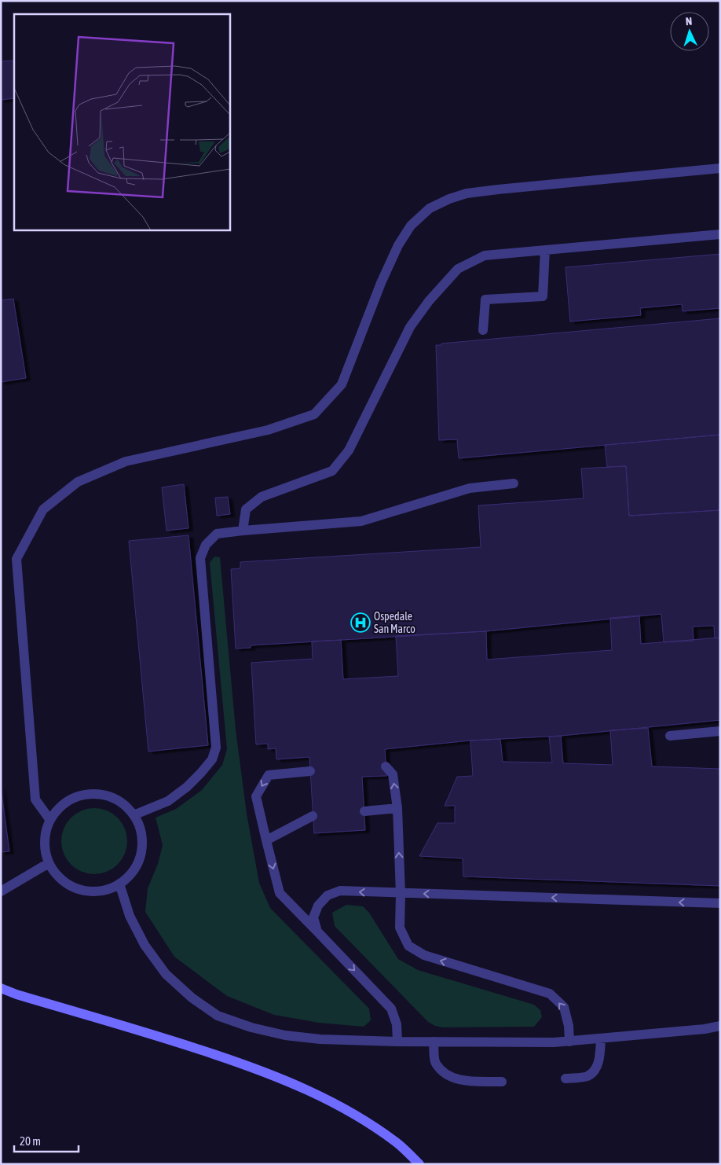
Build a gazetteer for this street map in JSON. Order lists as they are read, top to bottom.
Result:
{
  "places": {
    "hospital": ["Ospedale San Marco"]
  },
  "scale_bar": "20 m",
  "north": "top"
}
